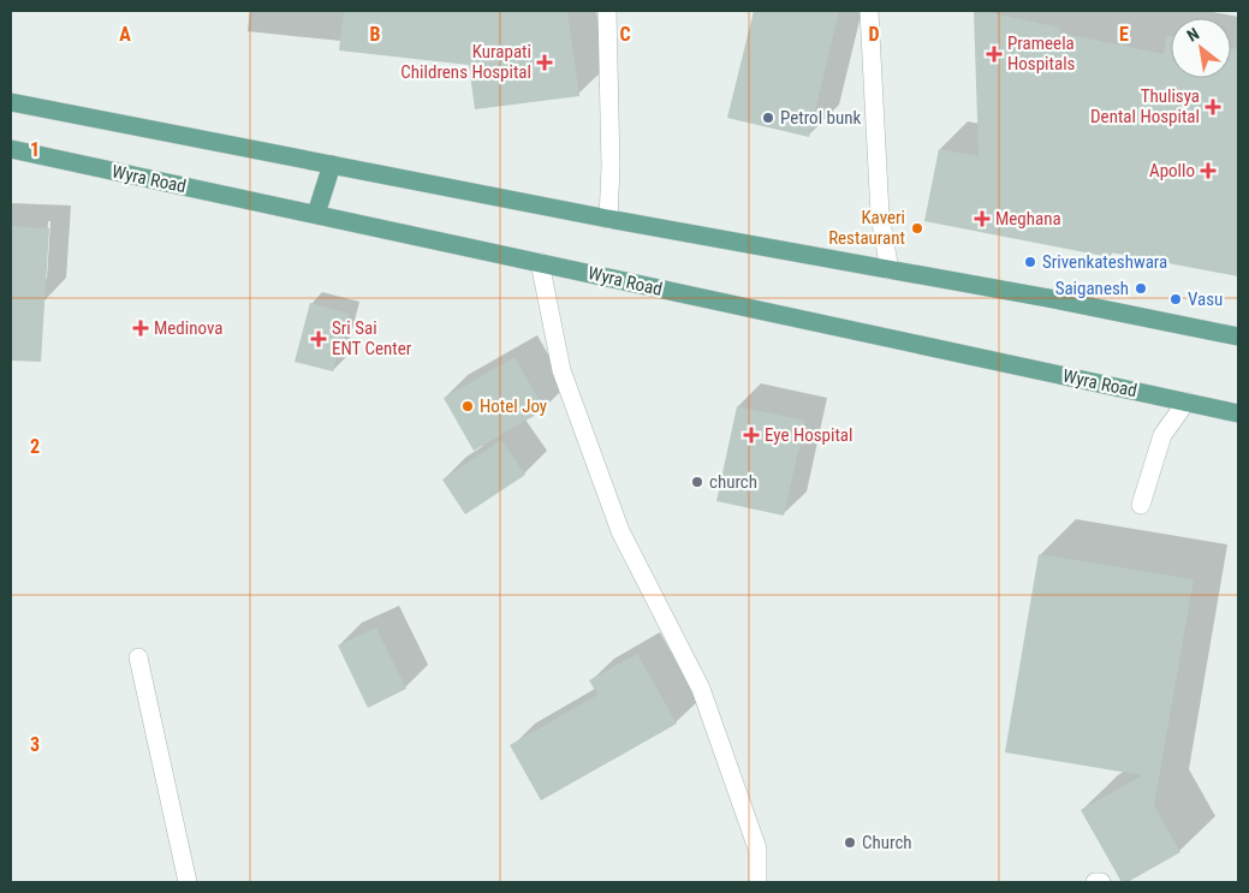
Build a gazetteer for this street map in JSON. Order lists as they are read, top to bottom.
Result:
{
  "streets": {
    "main road": ["Wyra Road"]
  },
  "places": {
    "health": [
      "Prameela Hospitals",
      "Kurapati Childrens Hospital",
      "Thulisya Dental Hospital",
      "Apollo",
      "Meghana",
      "Medinova",
      "Sri Sai ENT Center",
      "Eye Hospital"
    ],
    "other": [
      "Petrol bunk",
      "Kaveri Restaurant",
      "Srivenkateshwara",
      "Saiganesh",
      "Vasu",
      "Hotel Joy",
      "church",
      "Church"
    ]
  },
  "north": "top left",
  "grid": {
    "columns": [
      "A",
      "B",
      "C",
      "D",
      "E"
    ],
    "rows": ["1", "2", "3"]
  }
}
